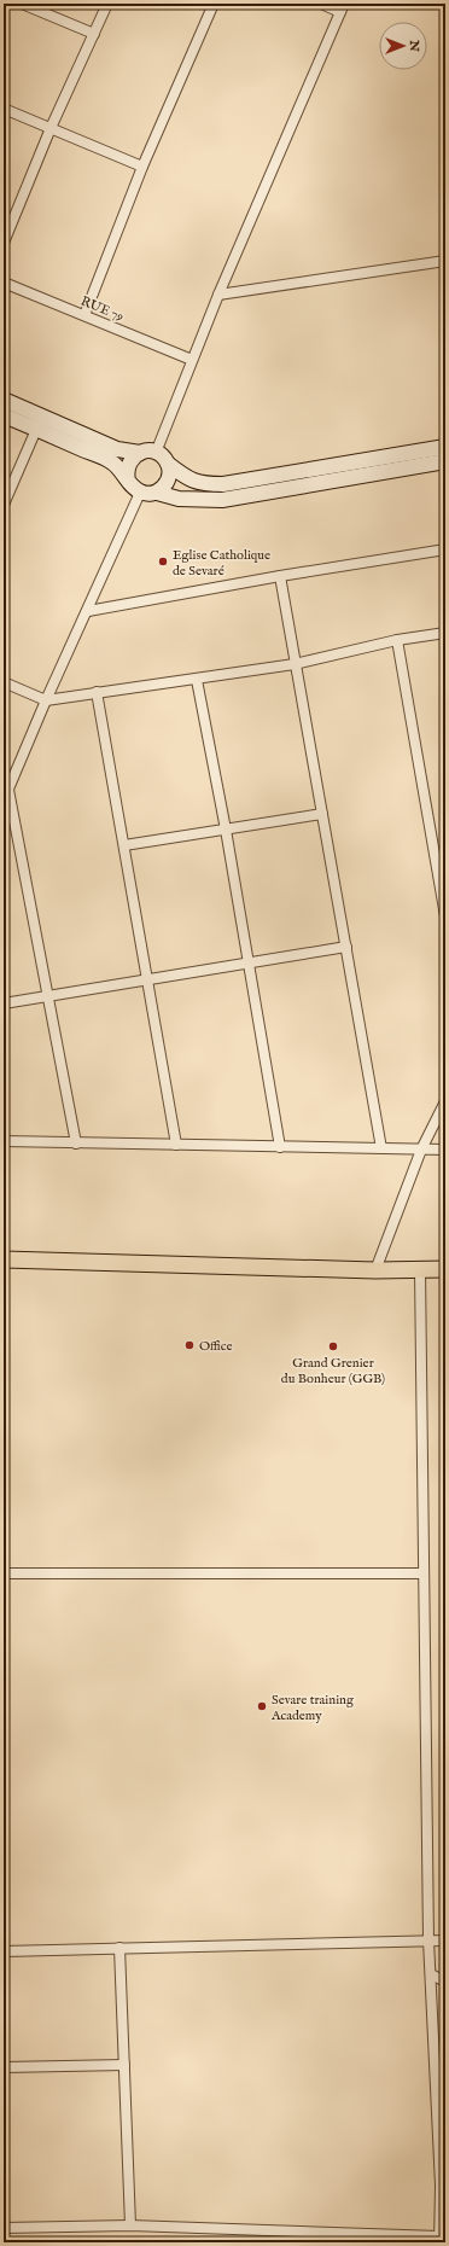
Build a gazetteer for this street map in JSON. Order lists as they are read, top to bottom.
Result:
{
  "streets": {
    "street": ["RUE 79"]
  },
  "places": [
    "Eglise Catholique de Sevaré",
    "Office",
    "Grand Grenier du Bonheur (GGB)",
    "Sevare training Academy"
  ],
  "north": "right"
}
